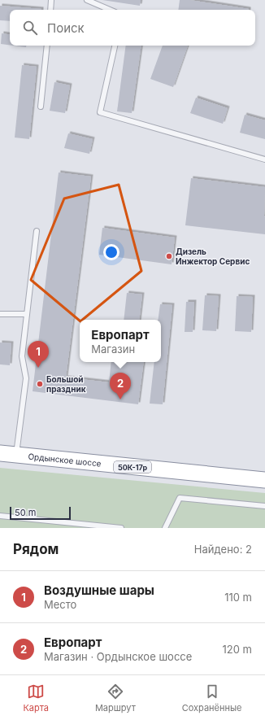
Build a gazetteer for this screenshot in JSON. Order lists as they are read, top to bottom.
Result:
{
  "streets": {
    "highway": ["Ордынское шоссе", "50К-17р"]
  },
  "places": ["Дизель Инжектор Сервис", "Большой праздник"],
  "scale_bar": "50 m",
  "page": {
    "search": "Поиск",
    "popup": ["Европарт", "Магазин"],
    "pins": ["1", "2"],
    "scale": "50 m",
    "heading": ["Рядом", "Найдено: 2"],
    "list": [
      {
        "mark": "1",
        "name": "Воздушные шары",
        "note": "Место",
        "value": "110 m"
      },
      {
        "mark": "2",
        "name": "Европарт",
        "note": "Магазин · Ордынское шоссе",
        "value": "120 m"
      }
    ],
    "nav": ["Карта", "Маршрут", "Сохранённые"]
  }
}
